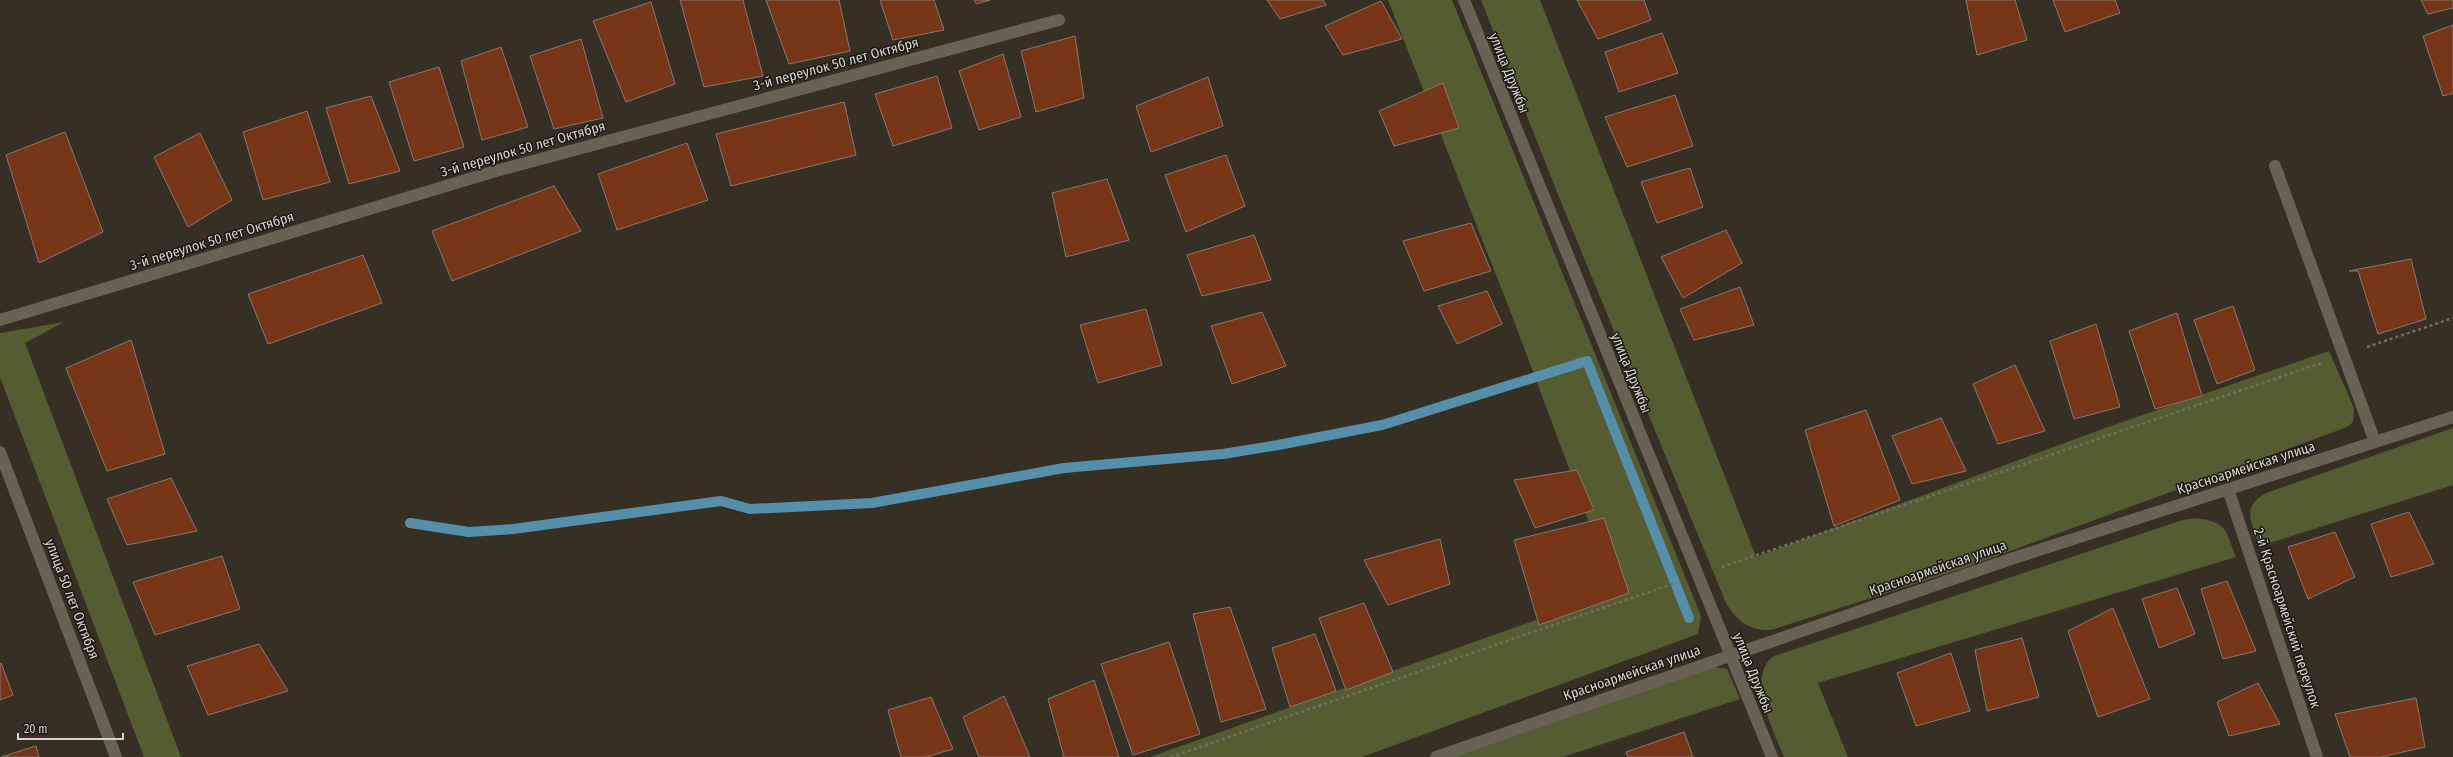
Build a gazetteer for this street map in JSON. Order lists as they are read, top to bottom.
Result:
{
  "streets": {
    "street": [
      "3-й переулок 50 лет Октября",
      "улица Дружбы",
      "Красноармейская улица",
      "улица 50 лет Октября",
      "2-й Красноармейский переулок"
    ]
  },
  "crossings": [
    ["улица Дружбы", "Красноармейская улица"],
    ["Красноармейская улица", "2-й Красноармейский переулок"]
  ],
  "scale_bar": "20 m"
}
